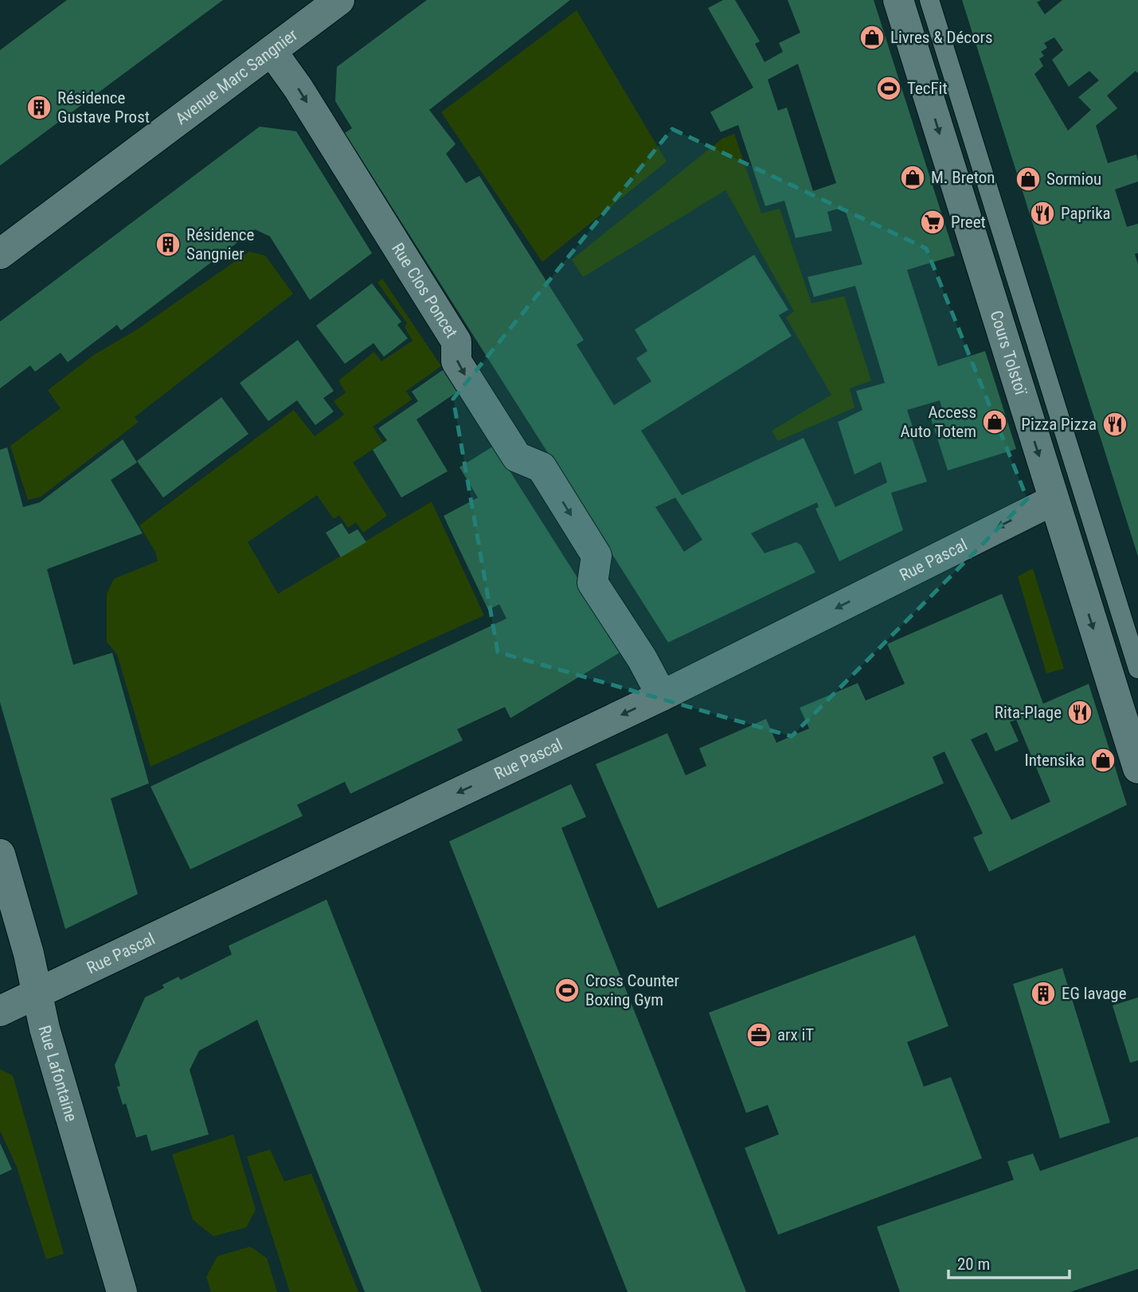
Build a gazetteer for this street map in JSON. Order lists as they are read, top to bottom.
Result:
{
  "streets": {
    "street": [
      "Avenue Marc Sangnier",
      "Rue Clos Poncet",
      "Cours Tolstoï",
      "Rue Pascal",
      "Rue Lafontaine"
    ]
  },
  "crossings": [
    ["Avenue Marc Sangnier", "Rue Clos Poncet"],
    ["Rue Clos Poncet", "Rue Pascal"],
    ["Cours Tolstoï", "Rue Pascal"],
    ["Rue Pascal", "Rue Lafontaine"]
  ],
  "one_way": ["Rue Clos Poncet", "Cours Tolstoï", "Rue Pascal"],
  "places": {
    "shop": [
      "Livres & Décors",
      "M. Breton",
      "Sormiou",
      "Access Auto Totem",
      "Intensika"
    ],
    "sports": ["TecFit", "Cross Counter Boxing Gym"],
    "building": ["Résidence Gustave Prost", "Résidence Sangnier", "EG lavage"],
    "restaurant": ["Paprika", "Pizza Pizza", "Rita-Plage"],
    "supermarket": ["Preet"],
    "office": ["arx iT"]
  },
  "scale_bar": "20 m"
}
